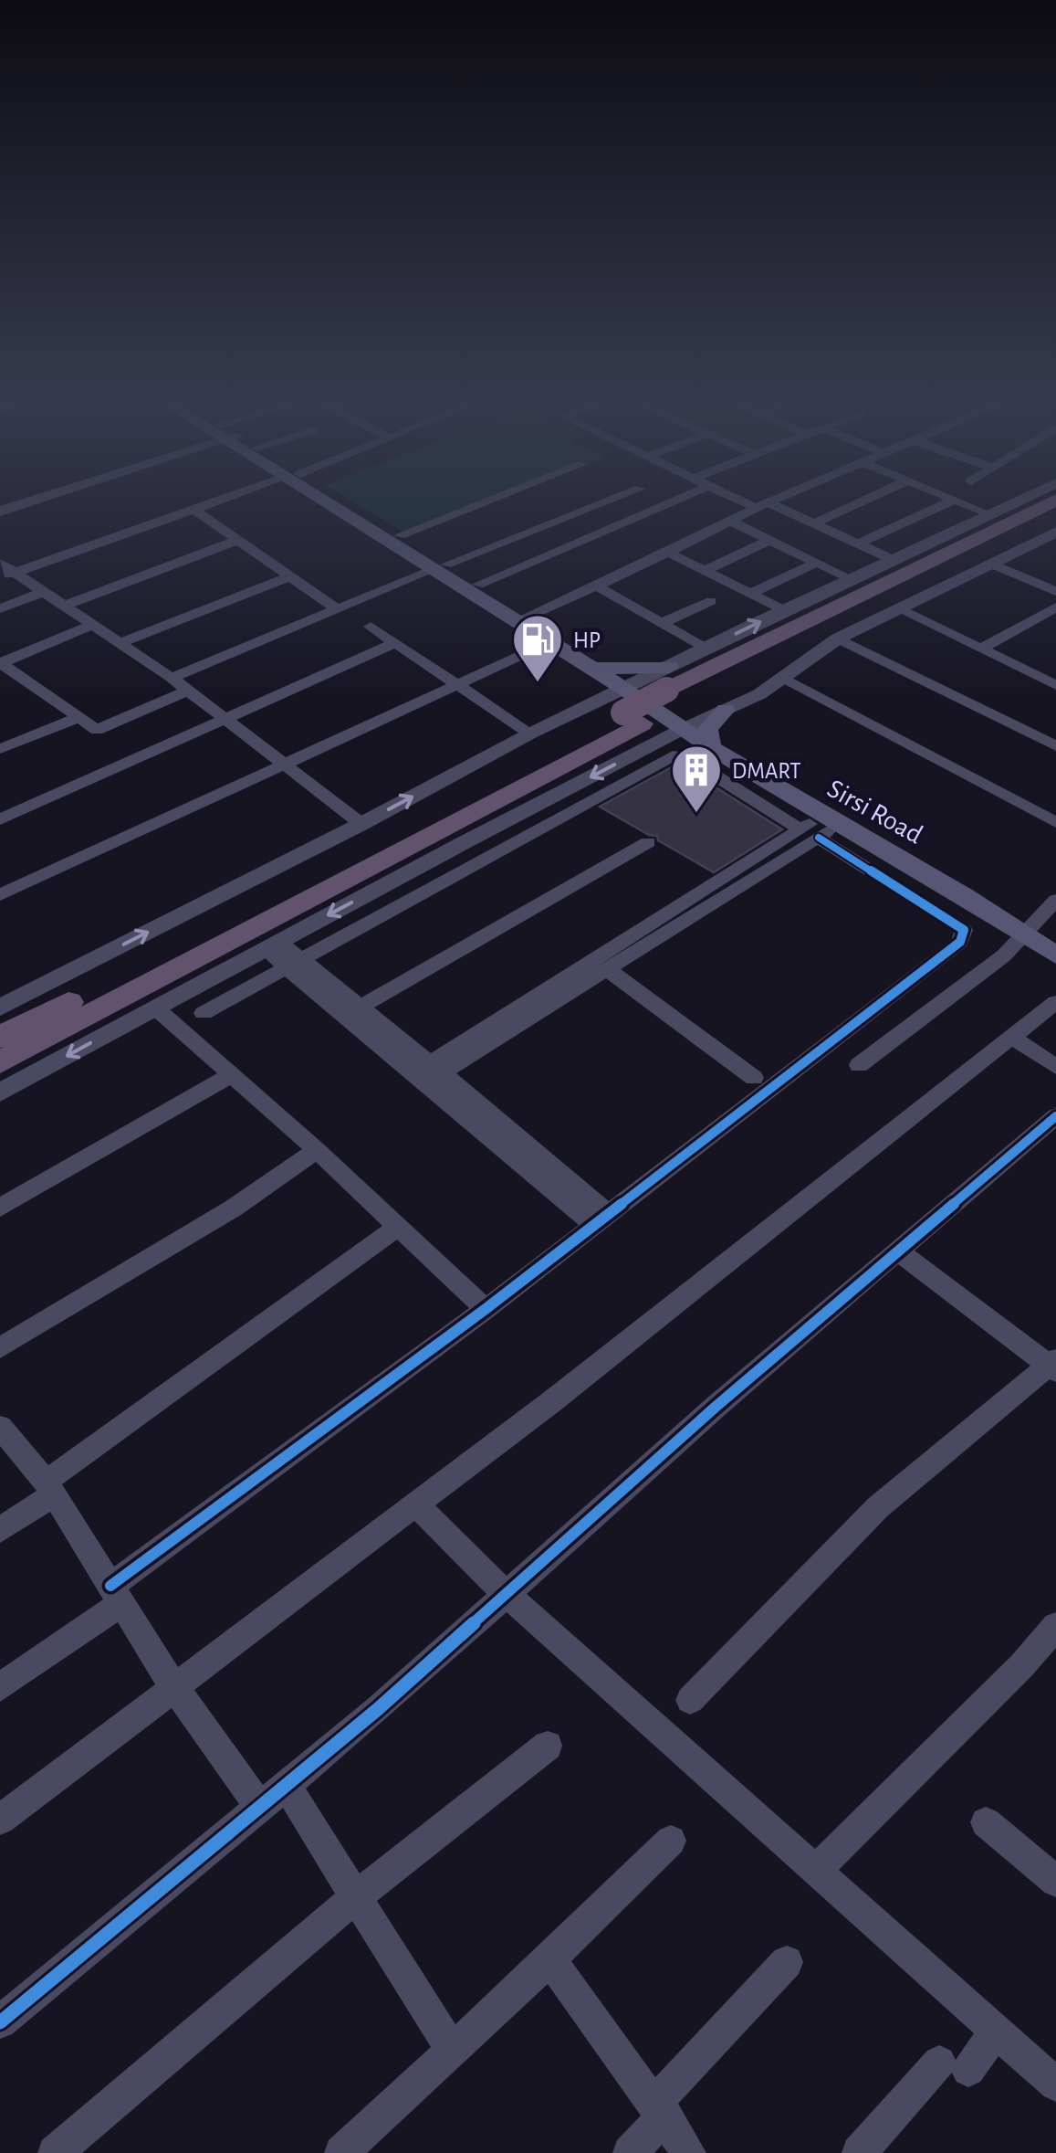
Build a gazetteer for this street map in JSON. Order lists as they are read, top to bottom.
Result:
{
  "streets": {
    "main road": ["Sirsi Road"]
  },
  "places": {
    "fuel station": ["HP"],
    "building": ["DMART"]
  }
}
